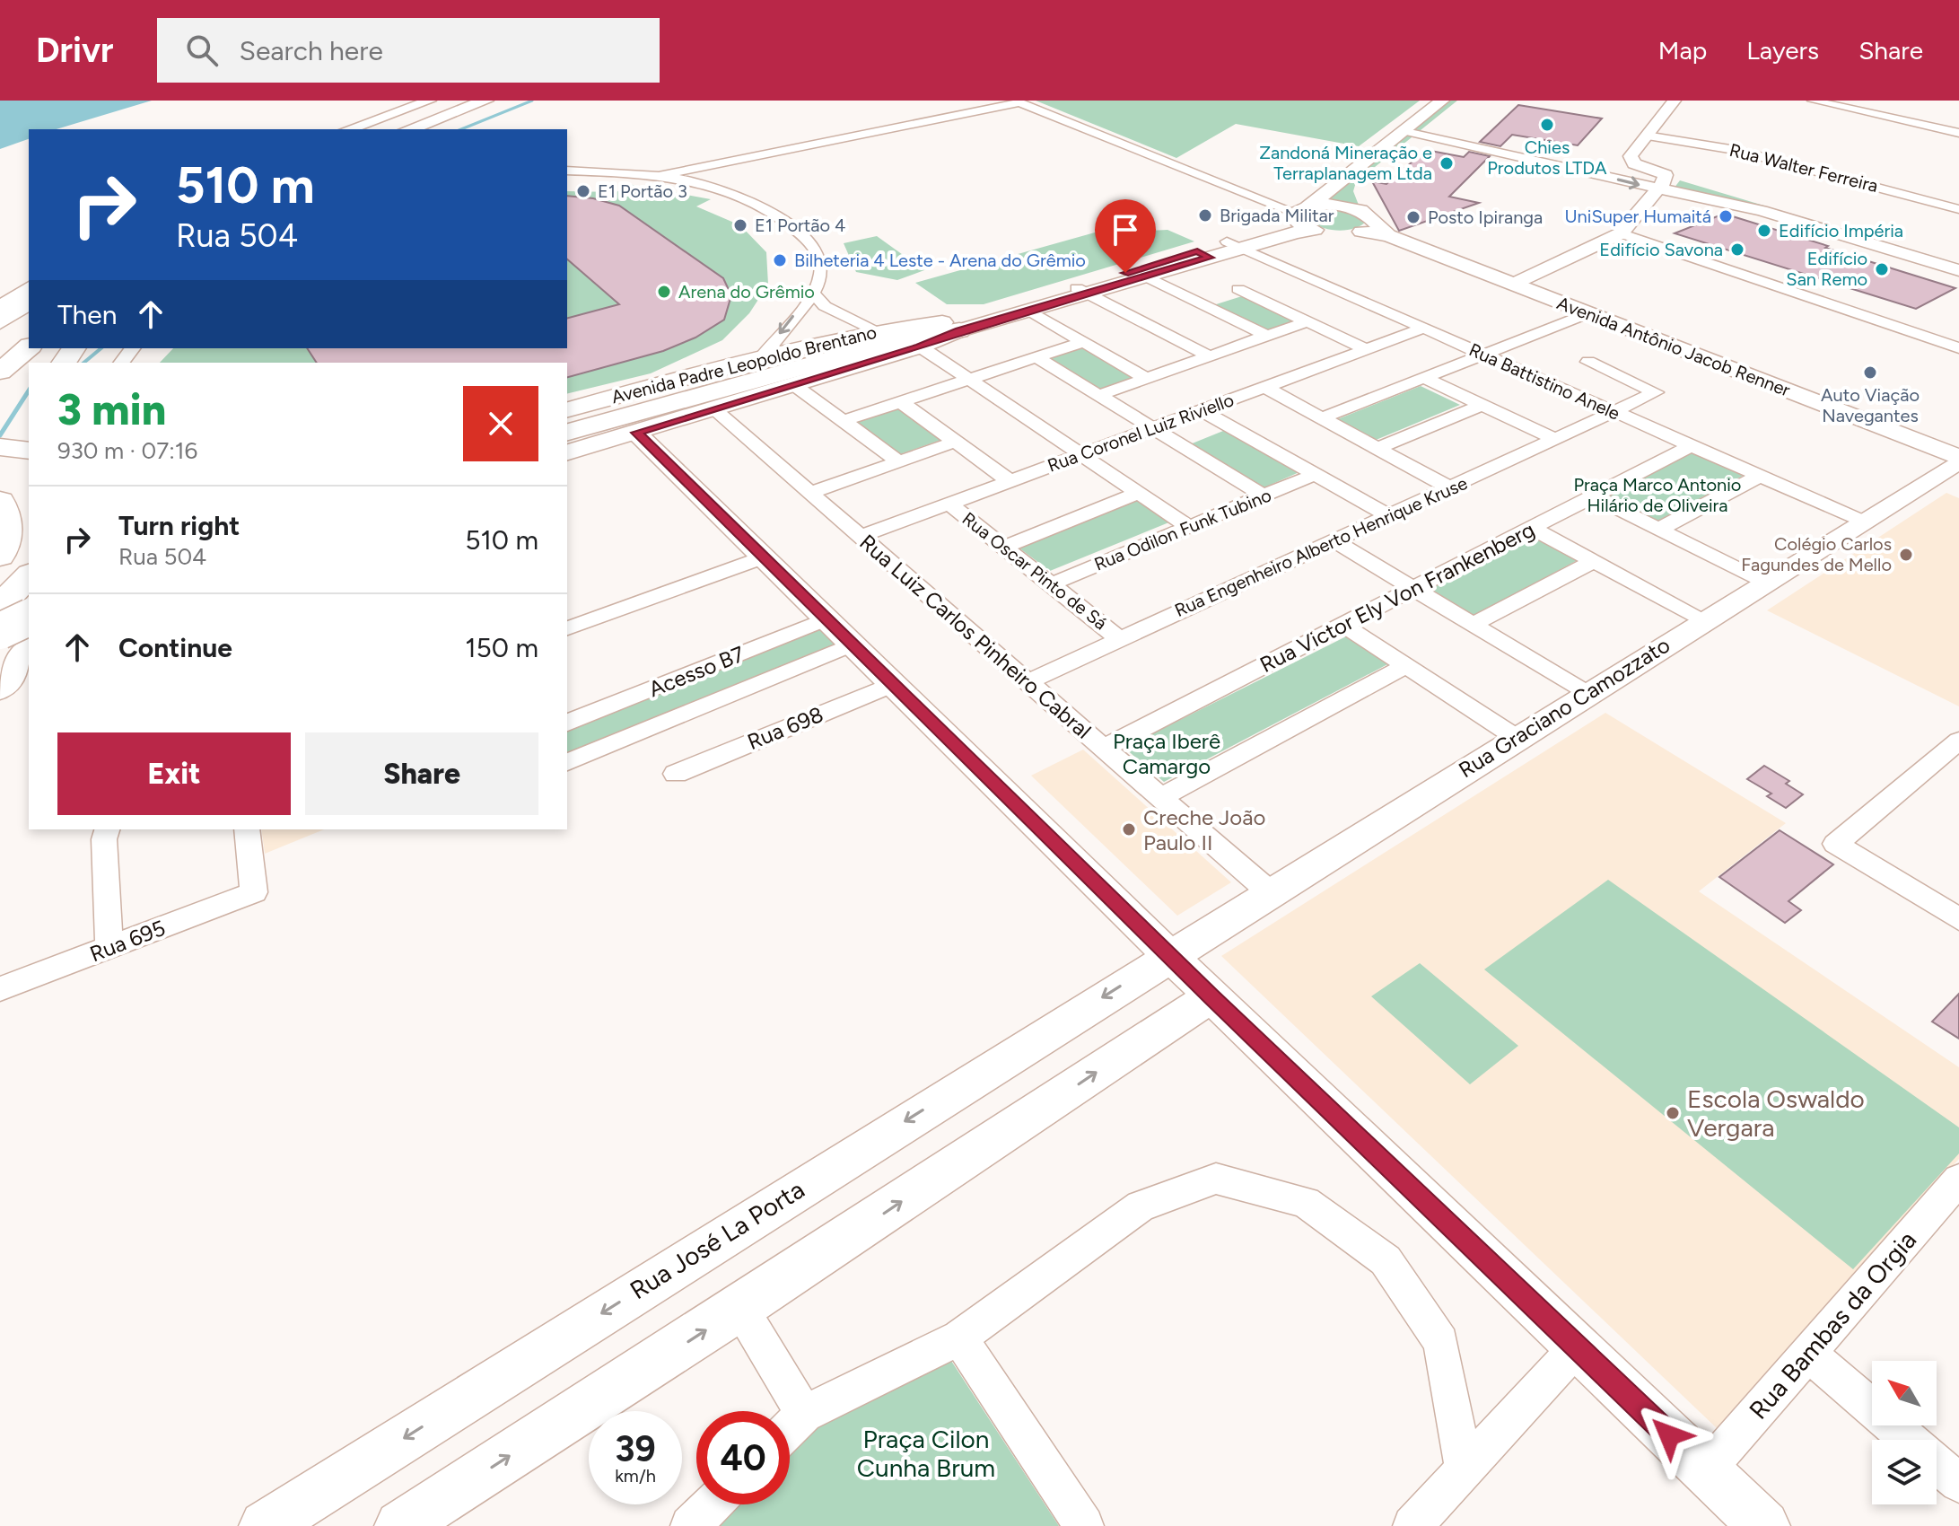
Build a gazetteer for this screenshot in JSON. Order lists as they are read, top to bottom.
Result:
{
  "streets": {
    "main road": ["Avenida Antônio Jacob Renner", "Avenida Padre Leopoldo Brentano"],
    "street": [
      "Rua Walter Ferreira",
      "Rua Battistino Anele",
      "Rua Coronel Luiz Riviello",
      "Rua Odilon Funk Tubino",
      "Rua Engenheiro Alberto Henrique Kruse",
      "Rua Oscar Pinto de Sá",
      "Rua Victor Ely Von Frankenberg",
      "Rua Luiz Carlos Pinheiro Cabral",
      "Acesso B7",
      "Rua Graciano Camozzato",
      "Rua 698",
      "Rua 695",
      "Rua José La Porta",
      "Rua Bambas da Orgia"
    ]
  },
  "crossings": [
    ["Avenida Antônio Jacob Renner", "Rua Graciano Camozzato"],
    ["Avenida Padre Leopoldo Brentano", "Rua Battistino Anele"],
    ["Avenida Padre Leopoldo Brentano", "Rua Luiz Carlos Pinheiro Cabral"],
    ["Rua Battistino Anele", "Rua Coronel Luiz Riviello"],
    ["Rua Battistino Anele", "Rua Engenheiro Alberto Henrique Kruse"],
    ["Rua Battistino Anele", "Rua Victor Ely Von Frankenberg"],
    ["Rua Battistino Anele", "Rua Graciano Camozzato"],
    ["Rua Coronel Luiz Riviello", "Rua Oscar Pinto de Sá"],
    ["Rua Coronel Luiz Riviello", "Rua Luiz Carlos Pinheiro Cabral"],
    ["Rua Odilon Funk Tubino", "Rua Oscar Pinto de Sá"],
    ["Rua Engenheiro Alberto Henrique Kruse", "Rua Oscar Pinto de Sá"],
    ["Rua Engenheiro Alberto Henrique Kruse", "Rua Luiz Carlos Pinheiro Cabral"],
    ["Rua Victor Ely Von Frankenberg", "Rua Luiz Carlos Pinheiro Cabral"],
    ["Rua Luiz Carlos Pinheiro Cabral", "Rua Graciano Camozzato"],
    ["Rua Graciano Camozzato", "Rua José La Porta"]
  ],
  "parks": ["Praça Marco Antonio Hilário de Oliveira", "Praça Iberê Camargo", "Praça Cilon Cunha Brum"],
  "places": [
    "Chies Produtos LTDA",
    "Zandoná Mineração e Terraplanagem Ltda",
    "E1 Portão 3",
    "Brigada Militar",
    "UniSuper Humaitá",
    "Posto Ipiranga",
    "E1 Portão 4",
    "Edifício Impéria",
    "Edifício Savona",
    "Bilheteria 4 Leste - Arena do Grêmio",
    "Edifício San Remo",
    "Arena do Grêmio",
    "Auto Viação Navegantes",
    "Colégio Carlos Fagundes de Mello",
    "Creche João Paulo II",
    "Escola Oswaldo Vergara"
  ],
  "north": "top left",
  "page": {
    "header": "Drivr",
    "search": "Search here",
    "nav": ["Map", "Layers", "Share"],
    "turn": ["510 m", "Rua 504"],
    "then": "Then",
    "heading": ["3 min", "930 m · 07:16"],
    "list": [
      {
        "name": "Turn right",
        "note": "Rua 504",
        "value": "510 m"
      },
      {
        "name": "Continue",
        "value": "150 m"
      }
    ],
    "buttons": ["Exit", "Share"],
    "speed": "39 km/h",
    "limit": "40"
  }
}
